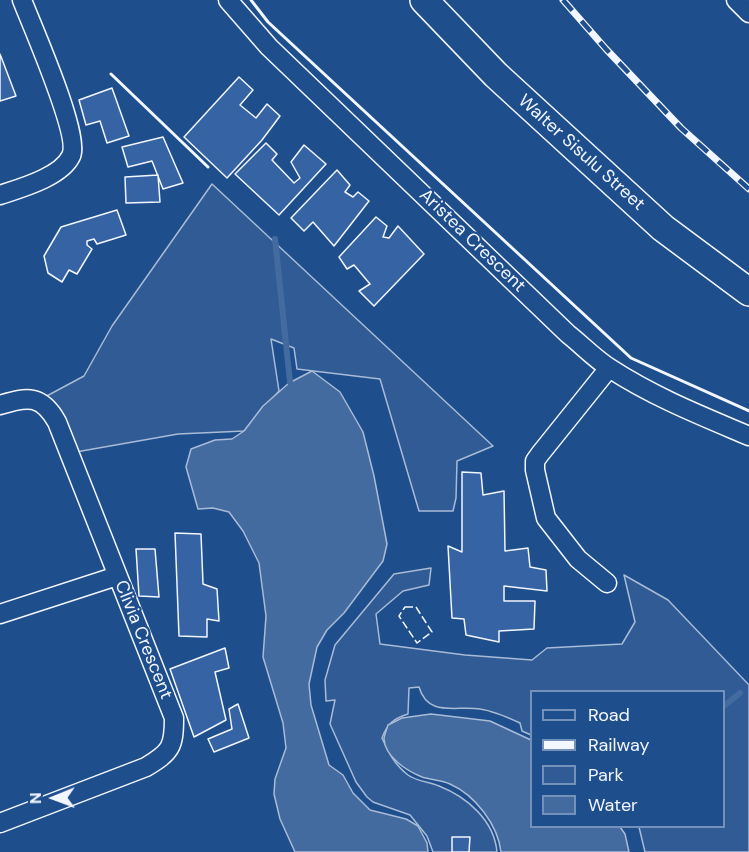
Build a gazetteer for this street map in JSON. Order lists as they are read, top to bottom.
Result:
{
  "streets": {
    "main road": ["Walter Sisulu Street"],
    "street": ["Aristea Crescent", "Clivia Crescent"]
  },
  "legend": [
    "Road",
    "Railway",
    "Park",
    "Water"
  ],
  "north": "left"
}
